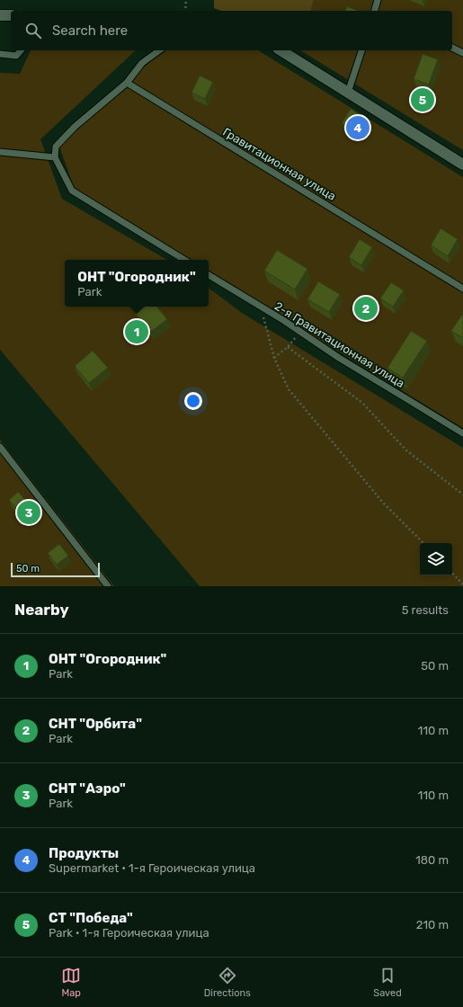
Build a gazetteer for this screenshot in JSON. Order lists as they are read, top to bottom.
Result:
{
  "streets": {
    "lane": ["Гравитационная улица", "2-я Гравитационная улица"]
  },
  "scale_bar": "50 m",
  "page": {
    "search": "Search here",
    "pins": [
      "5",
      "4",
      "2",
      "1",
      "3"
    ],
    "popup": ["ОНТ \"Огородник\"", "Park"],
    "scale": "50 m",
    "heading": ["Nearby", "5 results"],
    "list": [
      {
        "mark": "1",
        "name": "ОНТ \"Огородник\"",
        "note": "Park",
        "value": "50 m"
      },
      {
        "mark": "2",
        "name": "СНТ \"Орбита\"",
        "note": "Park",
        "value": "110 m"
      },
      {
        "mark": "3",
        "name": "СНТ \"Аэро\"",
        "note": "Park",
        "value": "110 m"
      },
      {
        "mark": "4",
        "name": "Продукты",
        "note": "Supermarket · 1-я Героическая улица",
        "value": "180 m"
      },
      {
        "mark": "5",
        "name": "СТ \"Победа\"",
        "note": "Park · 1-я Героическая улица",
        "value": "210 m"
      }
    ],
    "nav": ["Map", "Directions", "Saved"]
  }
}
